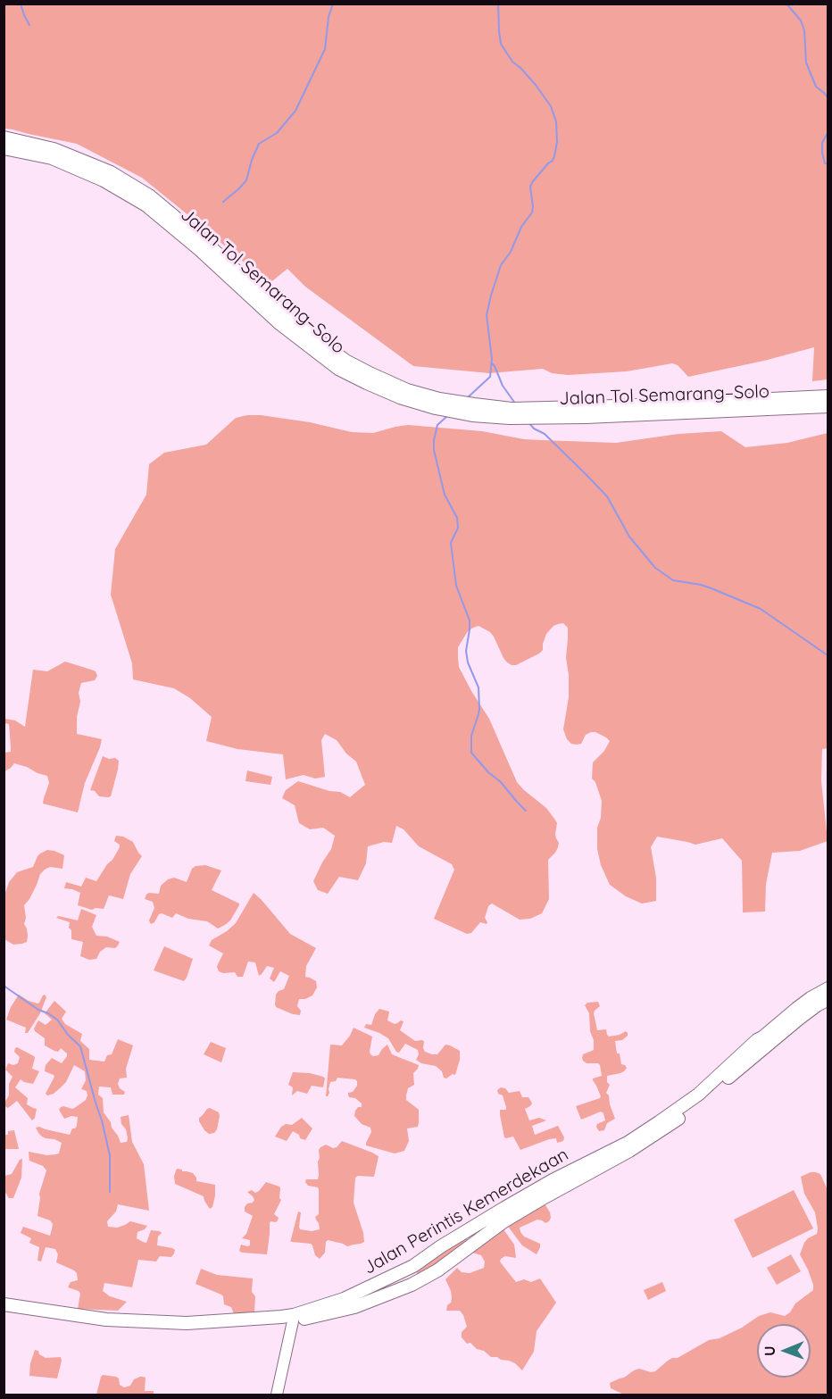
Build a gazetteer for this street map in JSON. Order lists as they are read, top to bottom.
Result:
{
  "streets": {
    "highway": ["Jalan Tol Semarang–Solo", "Jalan Perintis Kemerdekaan"]
  },
  "north": "left"
}
